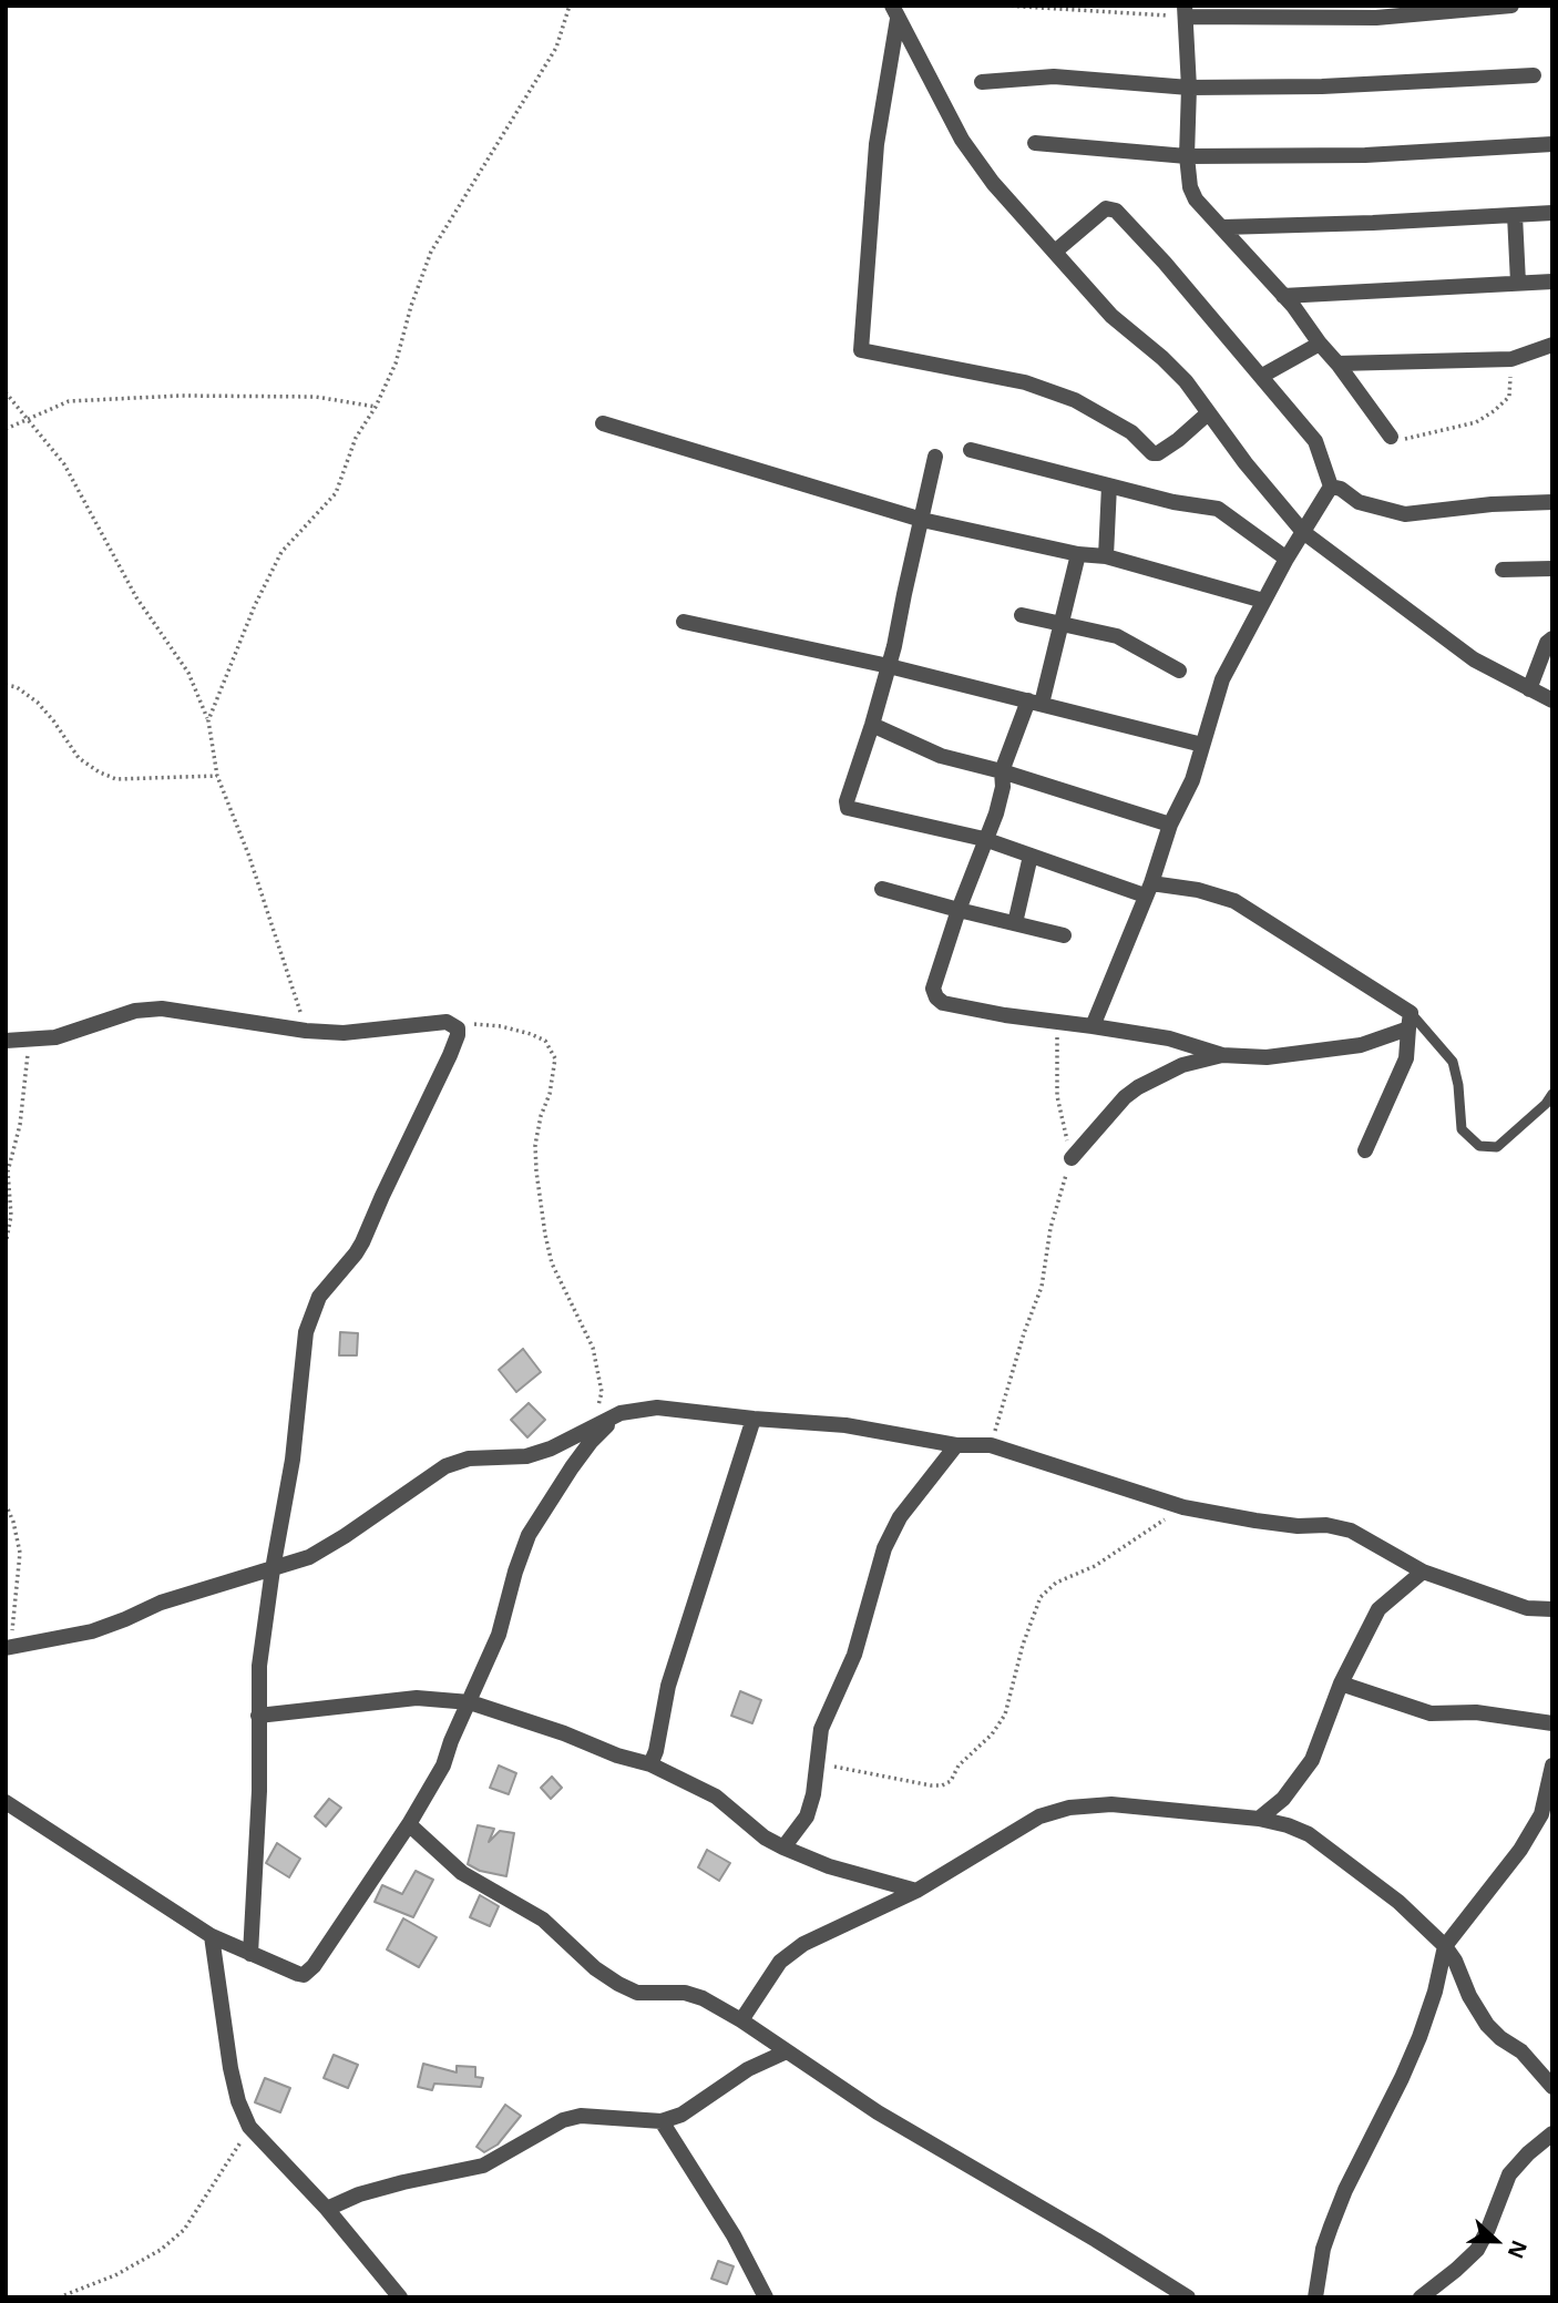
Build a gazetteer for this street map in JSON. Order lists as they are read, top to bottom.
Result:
{
  "north": "right"
}
